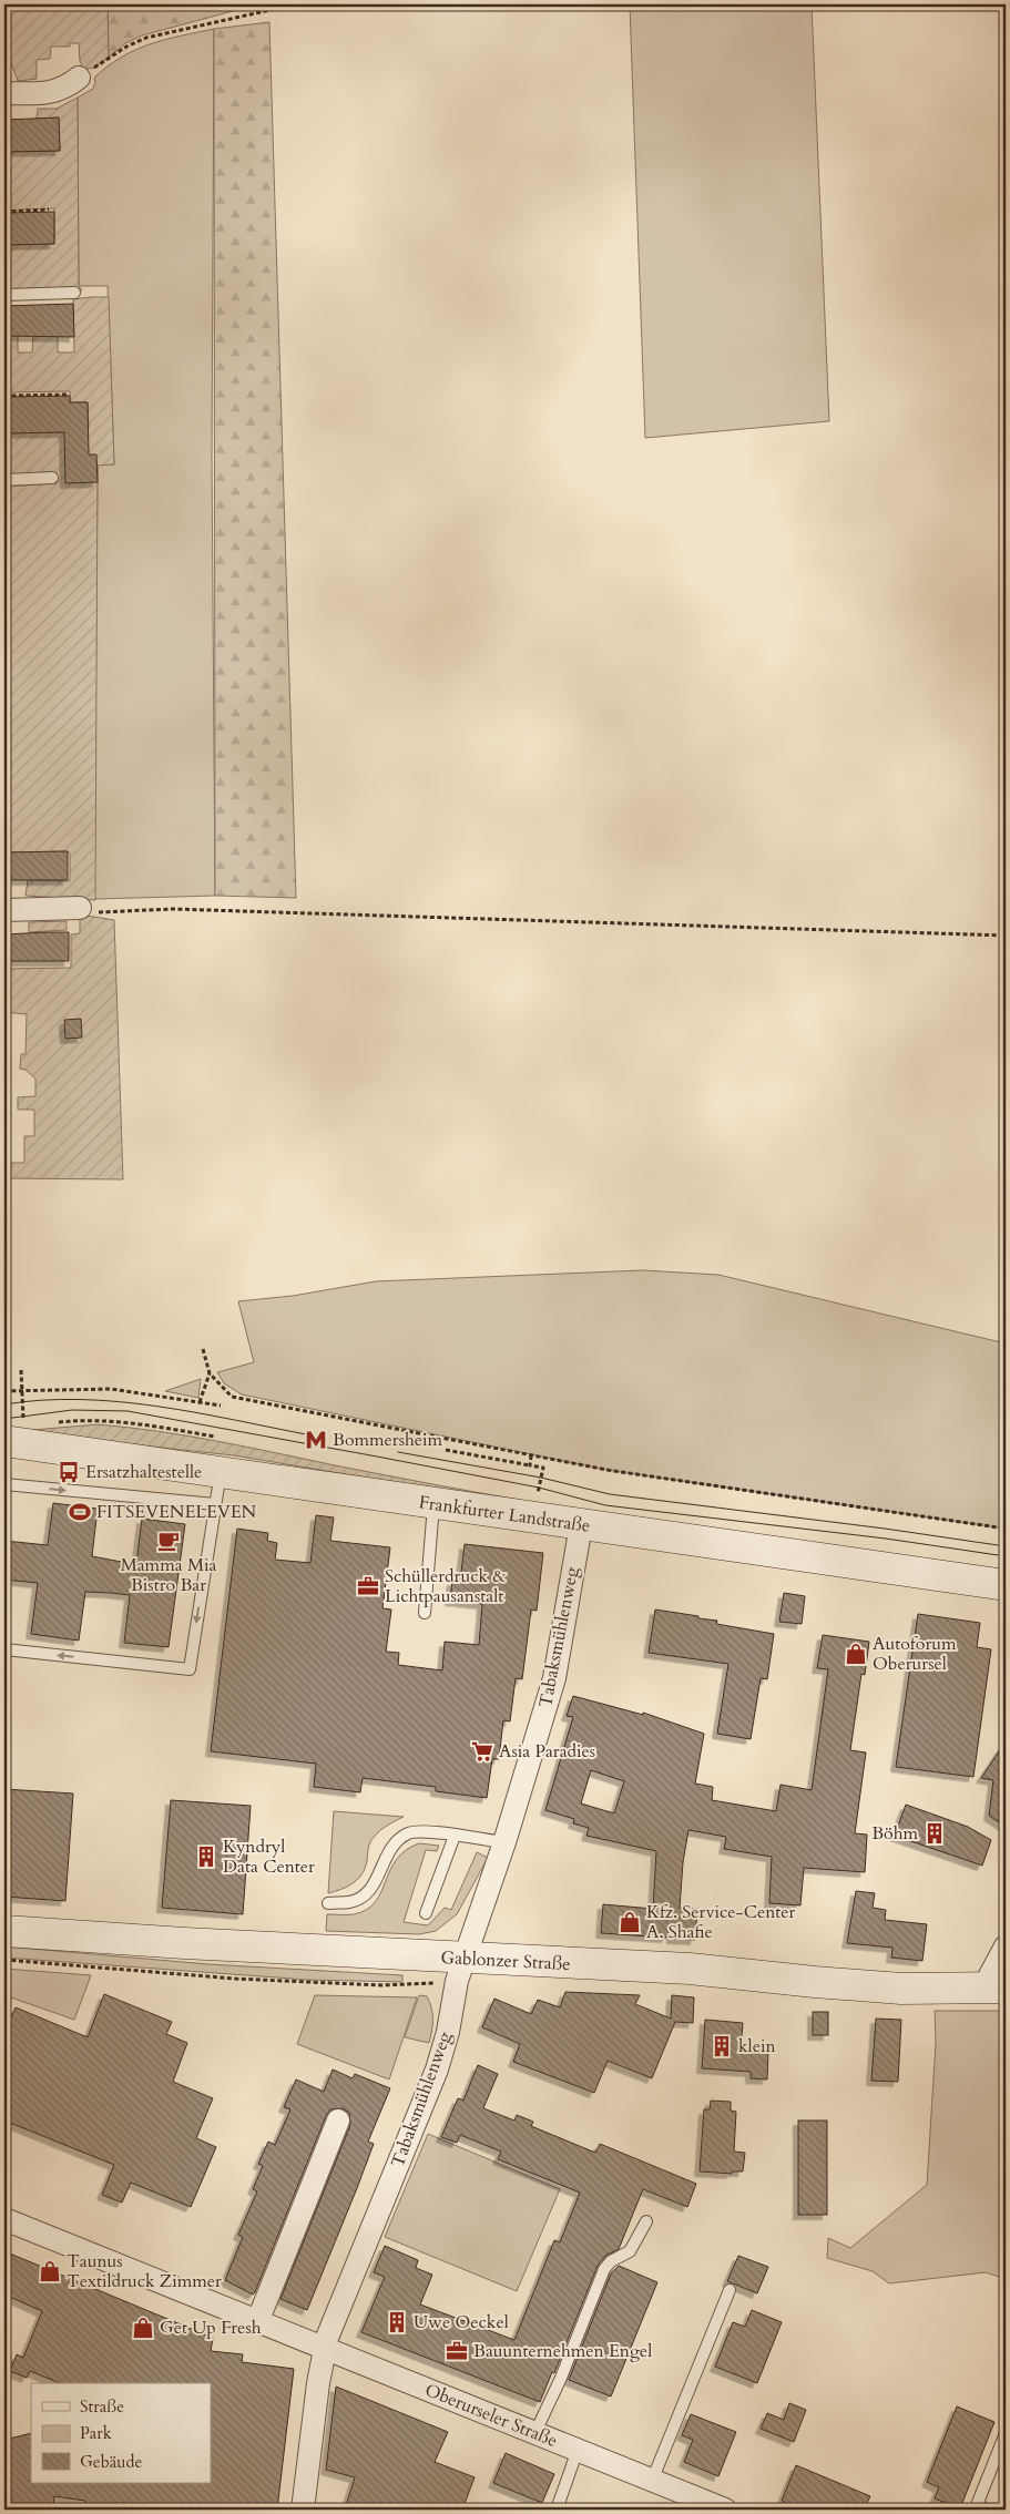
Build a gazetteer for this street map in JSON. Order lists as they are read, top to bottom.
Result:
{
  "streets": {
    "main road": ["Frankfurter Landstraße", "Gablonzer Straße"],
    "street": ["Tabaksmühlenweg", "Oberurseler Straße"]
  },
  "crossings": [
    ["Frankfurter Landstraße", "Tabaksmühlenweg"],
    ["Tabaksmühlenweg", "Gablonzer Straße"],
    ["Tabaksmühlenweg", "Oberurseler Straße"]
  ],
  "places": {
    "metro station": ["Bommersheim"],
    "bus stop": ["Ersatzhaltestelle"],
    "sports": ["FITSEVENELEVEN"],
    "cafe": ["Mamma Mia Bistro Bar"],
    "office": ["Schüllerdruck & Lichtpausanstalt", "Bauunternehmen Engel"],
    "shop": [
      "Autoforum Oberursel",
      "Kfz. Service-Center A. Shafie",
      "Taunus Textildruck Zimmer",
      "Get Up Fresh"
    ],
    "supermarket": ["Asia Paradies"],
    "building": [
      "Böhm",
      "Kyndryl Data Center",
      "klein",
      "Uwe Oeckel"
    ]
  },
  "legend": ["Straße", "Park", "Gebäude"]
}
